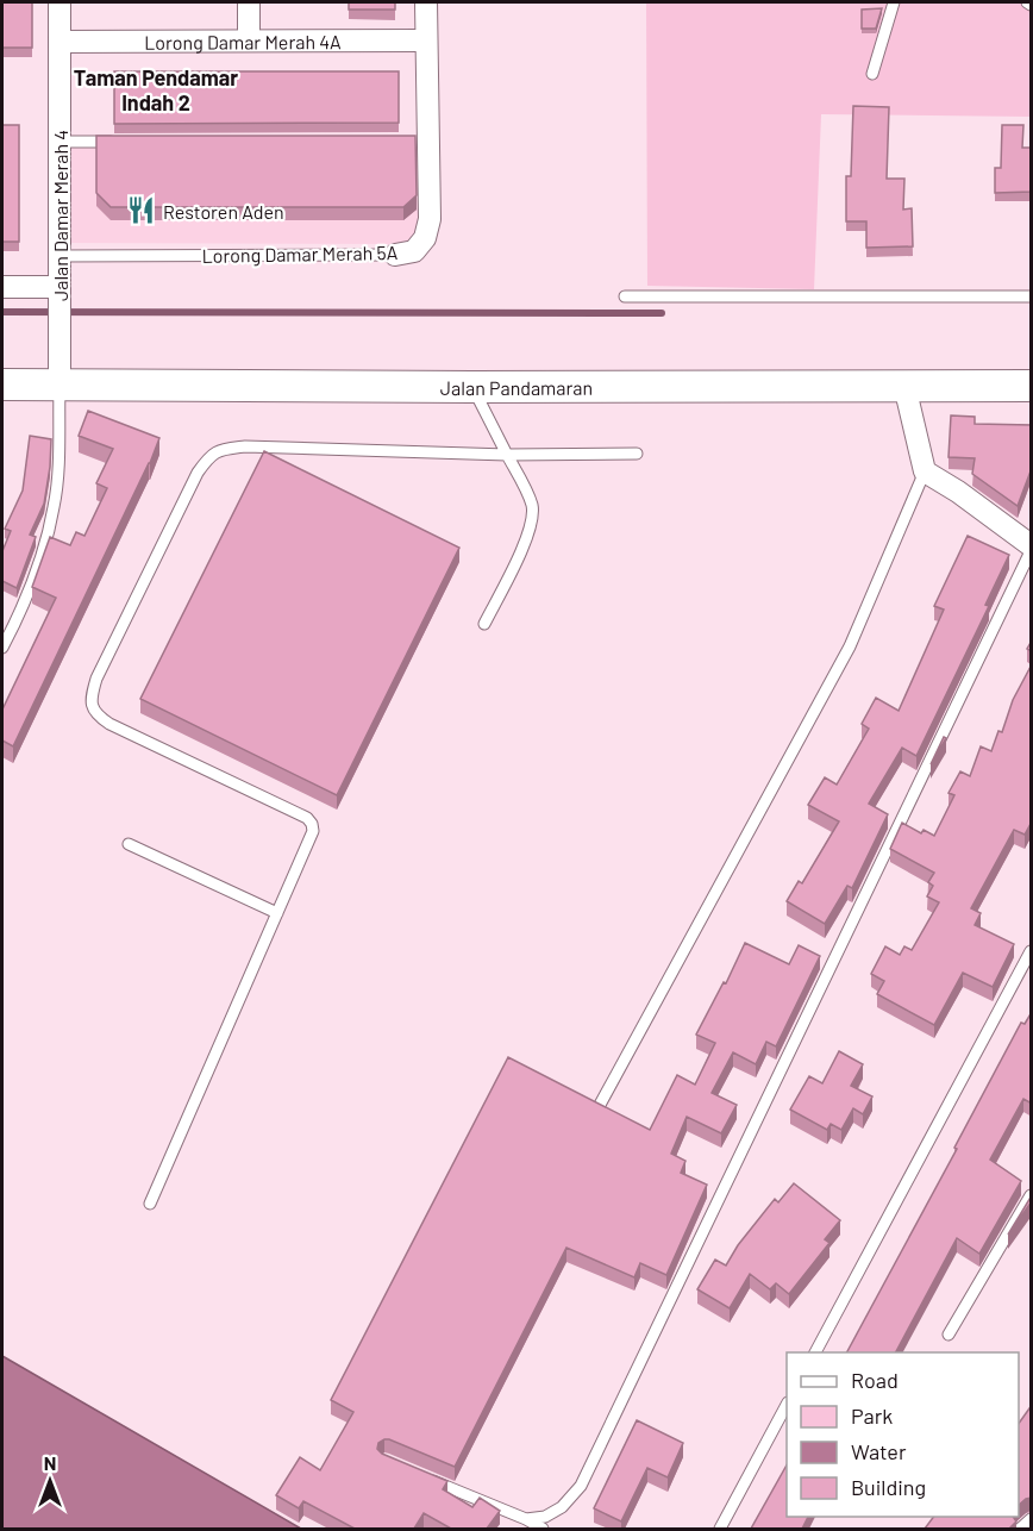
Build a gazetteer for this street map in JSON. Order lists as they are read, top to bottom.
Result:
{
  "streets": {
    "main road": ["Jalan Pandamaran"],
    "street": ["Lorong Damar Merah 4A", "Jalan Damar Merah 4", "Lorong Damar Merah 5A"]
  },
  "crossings": [
    ["Lorong Damar Merah 4A", "Jalan Damar Merah 4"],
    ["Lorong Damar Merah 4A", "Lorong Damar Merah 5A"],
    ["Jalan Damar Merah 4", "Lorong Damar Merah 5A"],
    ["Jalan Damar Merah 4", "Jalan Pandamaran"]
  ],
  "districts": ["Taman Pendamar Indah 2"],
  "places": {
    "restaurant": ["Restoren Aden"]
  },
  "legend": [
    "Road",
    "Park",
    "Water",
    "Building"
  ],
  "north": "top"
}
